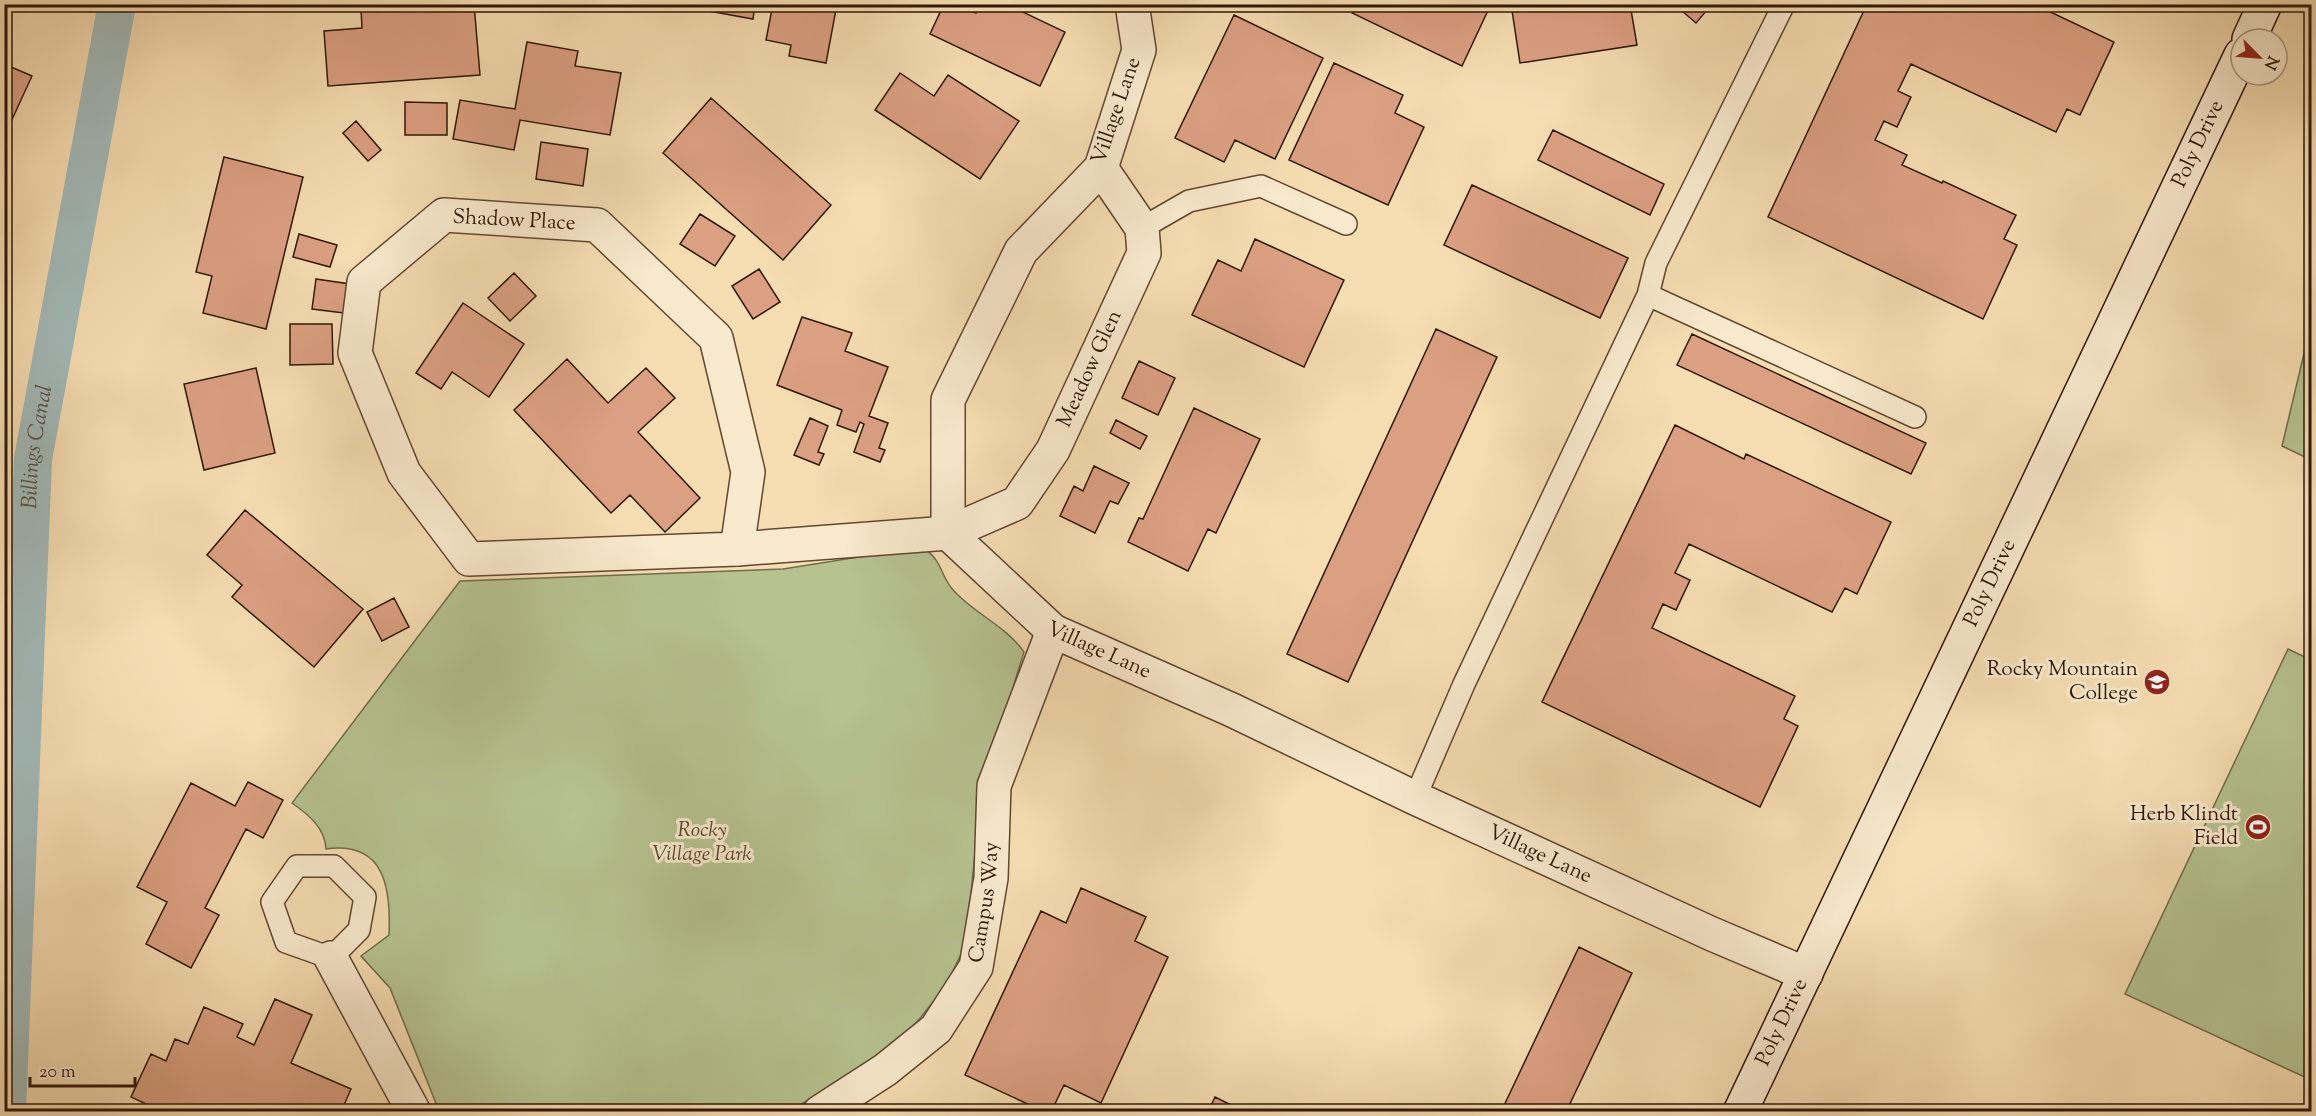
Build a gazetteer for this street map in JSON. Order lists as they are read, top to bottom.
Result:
{
  "streets": {
    "street": [
      "Village Lane",
      "Poly Drive",
      "Shadow Place",
      "Meadow Glen",
      "Campus Way"
    ]
  },
  "crossings": [
    ["Village Lane", "Poly Drive"],
    ["Village Lane", "Shadow Place"],
    ["Village Lane", "Meadow Glen"],
    ["Village Lane", "Campus Way"],
    ["Shadow Place", "Meadow Glen"]
  ],
  "water": ["Billings Canal"],
  "parks": ["Rocky Village Park"],
  "places": {
    "school or university": ["Rocky Mountain College"],
    "sports": ["Herb Klindt Field"]
  },
  "scale_bar": "20 m",
  "north": "bottom right"
}
